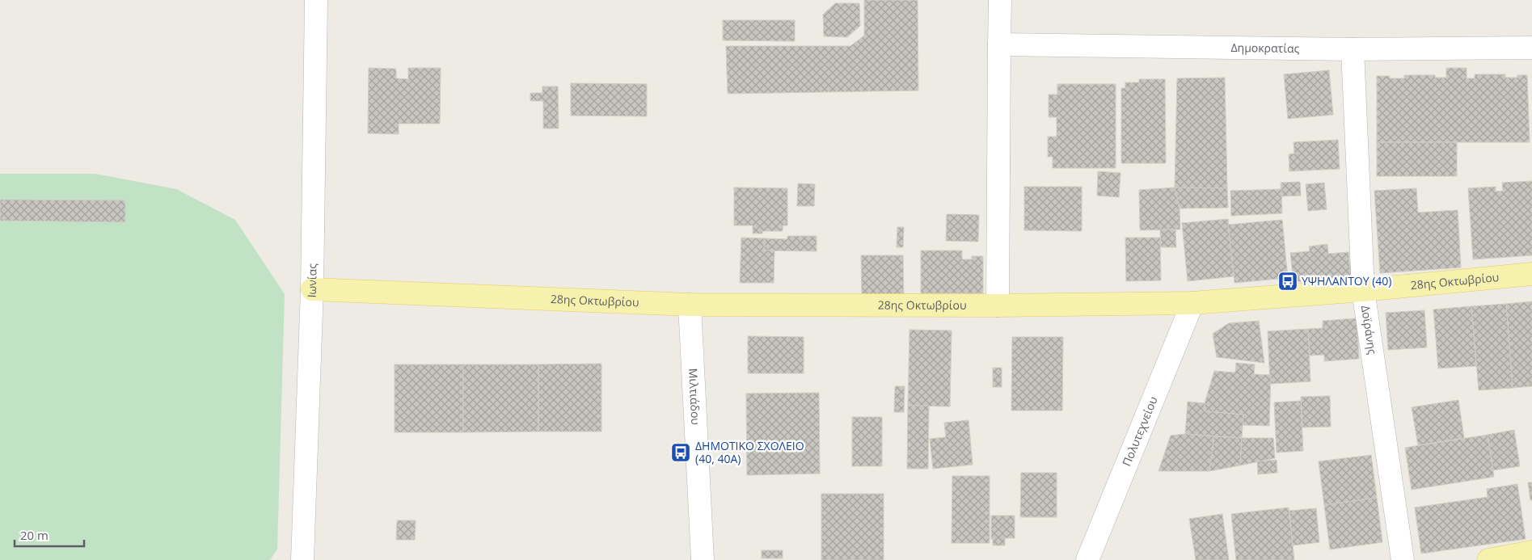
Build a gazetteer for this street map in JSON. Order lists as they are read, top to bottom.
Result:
{
  "streets": {
    "main road": ["28ης Οκτωβρίου"],
    "street": [
      "Δημοκρατίας",
      "Ιωνίας",
      "Δοϊράνης",
      "Μιλτιάδου",
      "Πολυτεχνείου"
    ]
  },
  "crossings": [
    ["Δημοκρατίας", "Δοϊράνης"],
    ["Ιωνίας", "28ης Οκτωβρίου"],
    ["28ης Οκτωβρίου", "Δοϊράνης"],
    ["28ης Οκτωβρίου", "Μιλτιάδου"],
    ["28ης Οκτωβρίου", "Πολυτεχνείου"]
  ],
  "places": {
    "bus stop": ["ΥΨΗΛΑΝΤΟΥ (40)", "ΔΗΜΟΤΙΚΟ ΣΧΟΛΕΙΟ (40, 40Α)"]
  },
  "scale_bar": "20 m"
}
